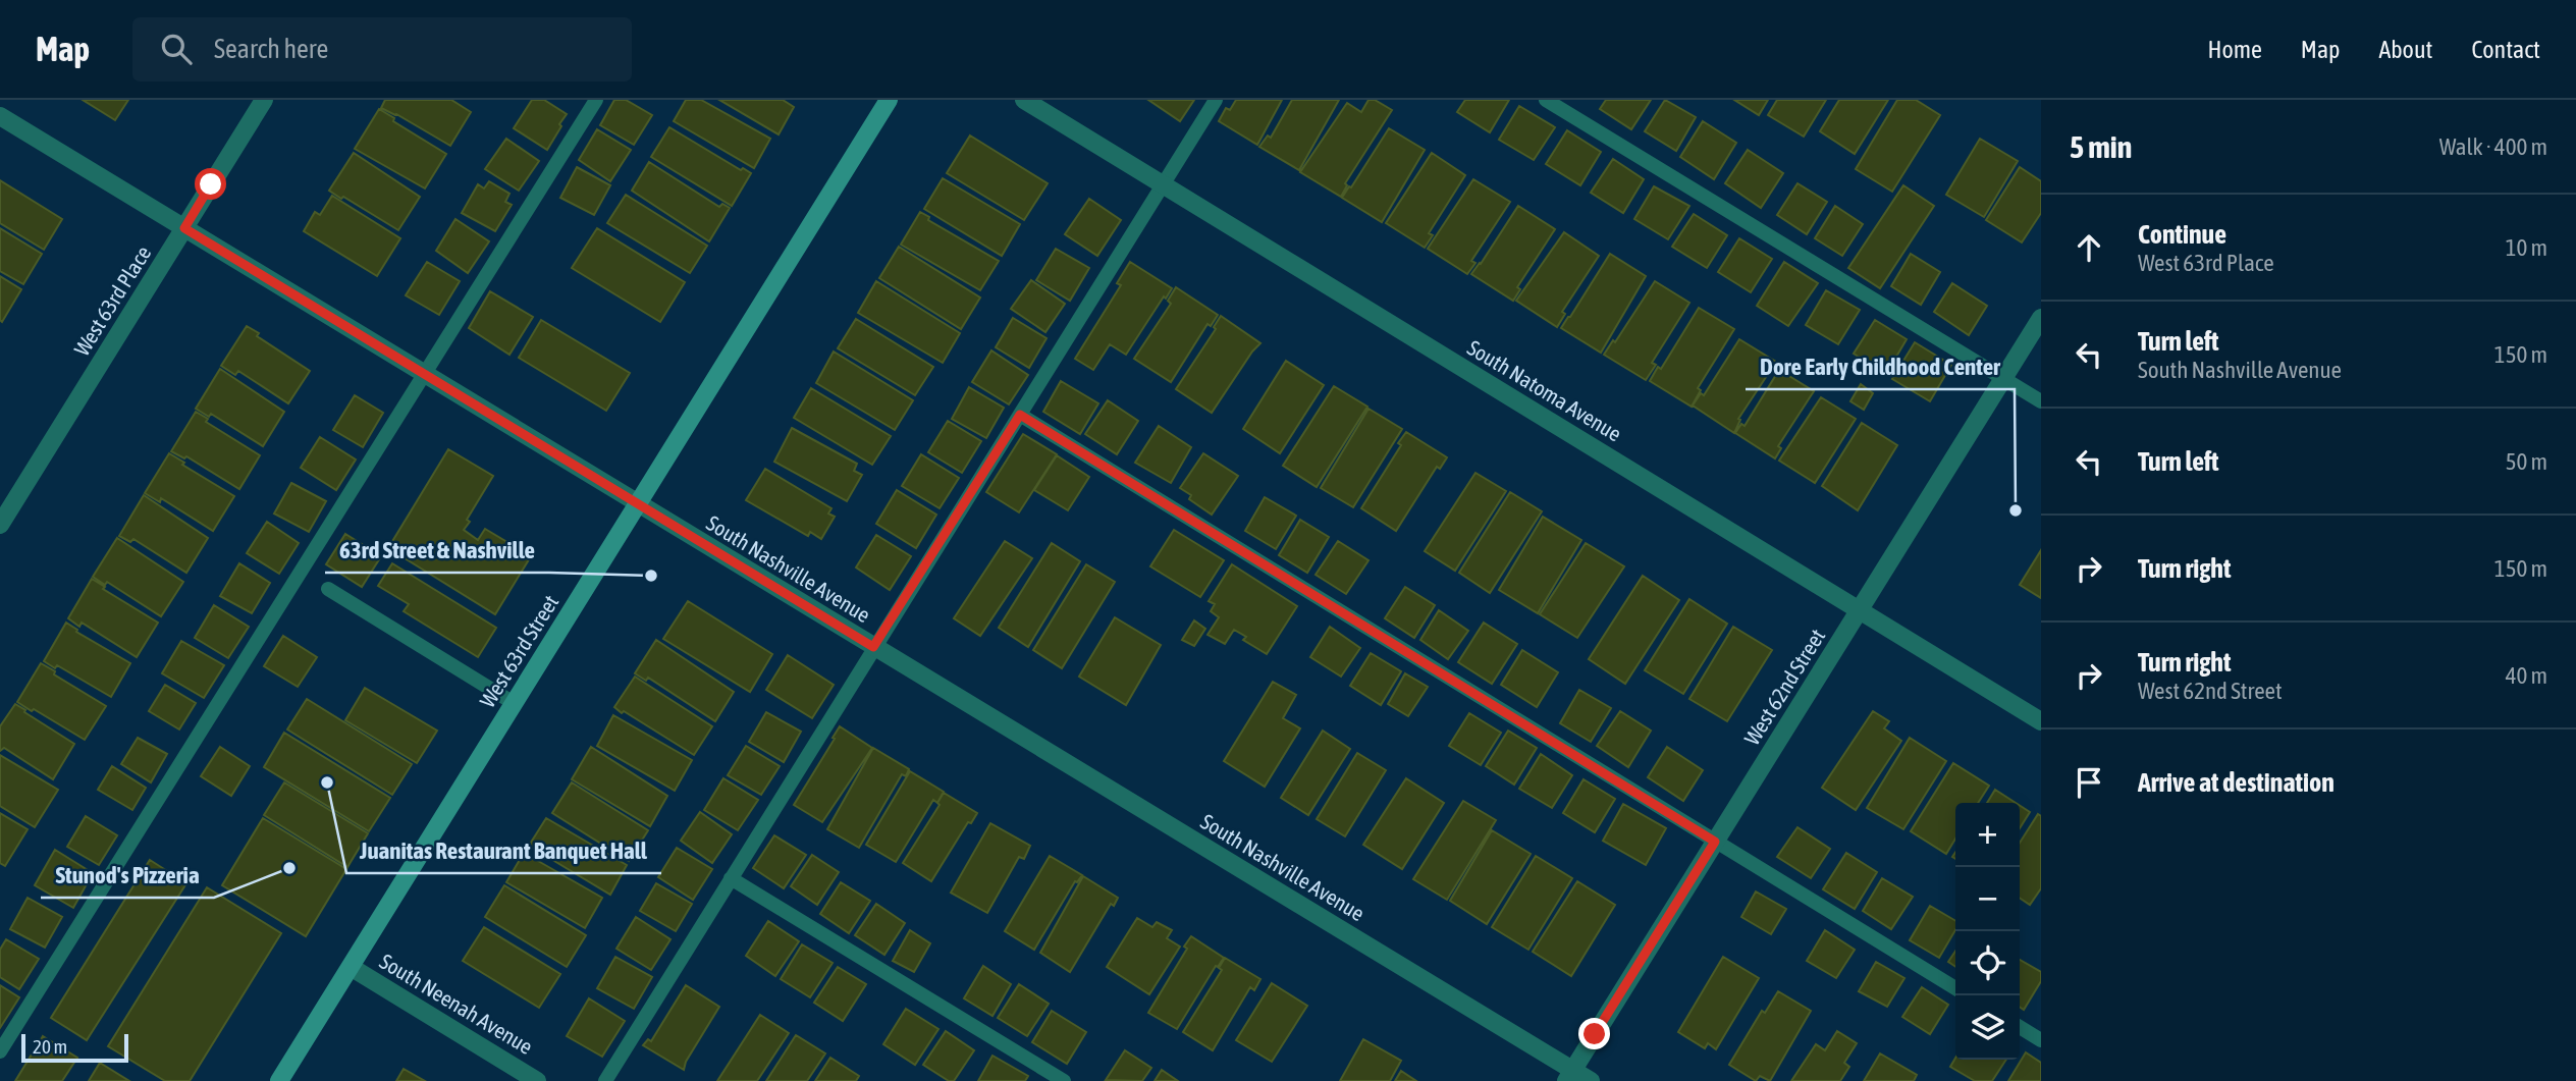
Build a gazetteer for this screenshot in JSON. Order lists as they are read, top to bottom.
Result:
{
  "streets": {
    "main road": ["West 63rd Street"],
    "street": [
      "West 63rd Place",
      "South Natoma Avenue",
      "South Nashville Avenue",
      "West 62nd Street",
      "South Neenah Avenue"
    ]
  },
  "crossings": [
    ["West 63rd Place", "South Nashville Avenue"],
    ["South Natoma Avenue", "West 62nd Street"],
    ["South Nashville Avenue", "West 63rd Street"],
    ["South Nashville Avenue", "West 62nd Street"],
    ["West 63rd Street", "South Neenah Avenue"]
  ],
  "places": [
    "Dore Early Childhood Center",
    "63rd Street & Nashville",
    "Juanitas Restaurant Banquet Hall",
    "Stunod's Pizzeria"
  ],
  "scale_bar": "20 m",
  "page": {
    "header": "Map",
    "search": "Search here",
    "nav": [
      "Home",
      "Map",
      "About",
      "Contact"
    ],
    "heading": ["5 min", "Walk · 400 m"],
    "list": [
      ["Continue", "West 63rd Place", "10 m"],
      ["Turn left", "South Nashville Avenue", "150 m"],
      ["Turn left", "50 m"],
      ["Turn right", "150 m"],
      ["Turn right", "West 62nd Street", "40 m"],
      "Arrive at destination"
    ],
    "map_buttons": ["+", "−"],
    "scale": "20 m"
  }
}
